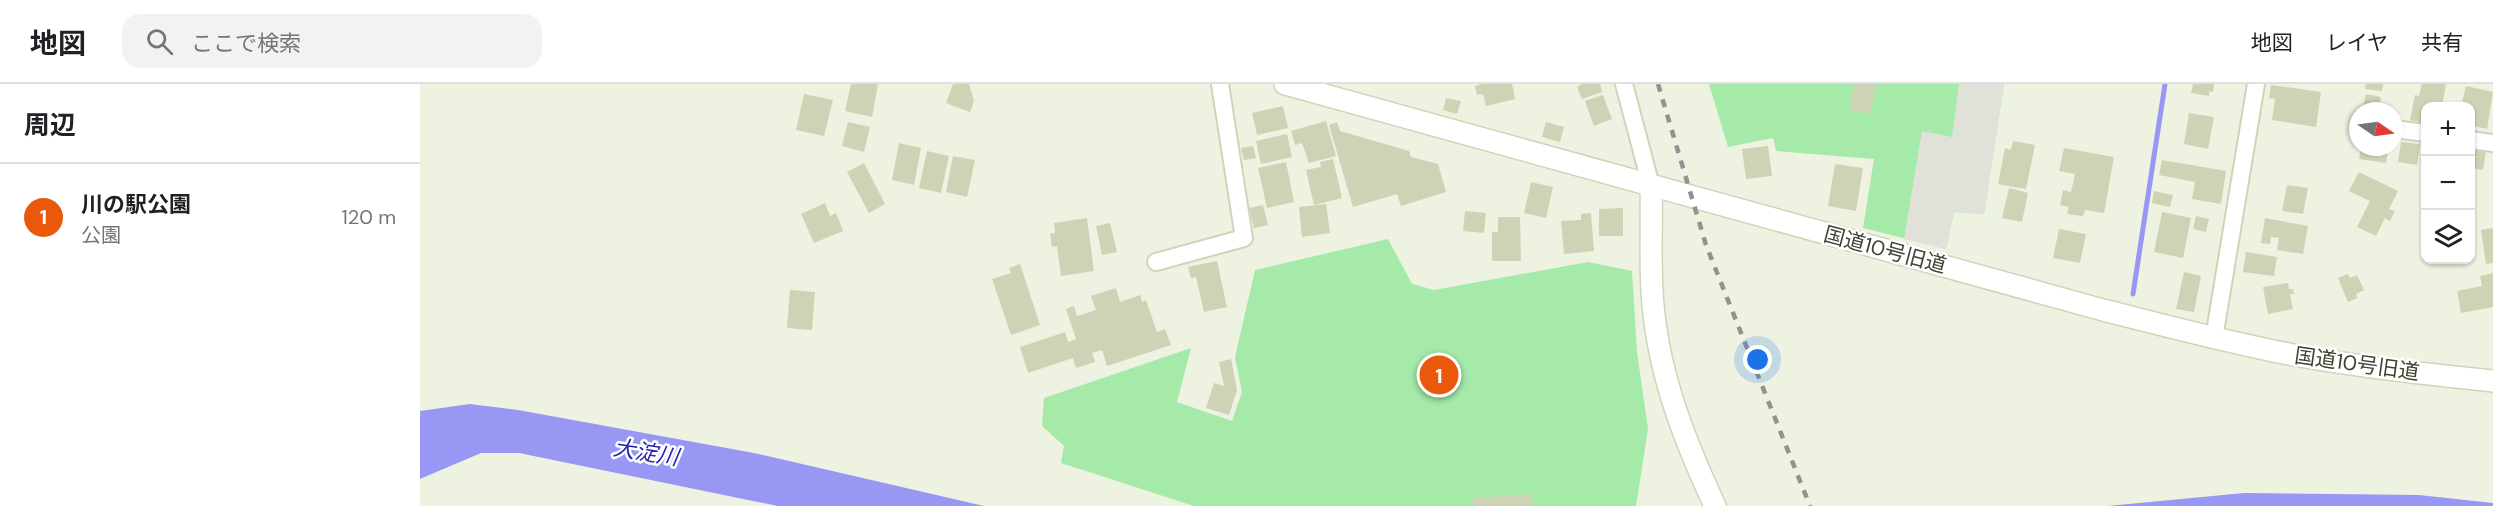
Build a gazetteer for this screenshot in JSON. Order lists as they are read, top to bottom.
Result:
{
  "streets": {
    "street": ["国道10号旧道"]
  },
  "water": ["大淀川"],
  "north": "right",
  "page": {
    "header": "地図",
    "search": "ここで検索",
    "nav": ["地図", "レイヤ", "共有"],
    "heading": "周辺",
    "map_buttons": ["+", "−"],
    "list": [
      {
        "mark": "1",
        "name": "川の駅公園",
        "note": "公園",
        "value": "120 m"
      }
    ],
    "pins": "1"
  }
}
